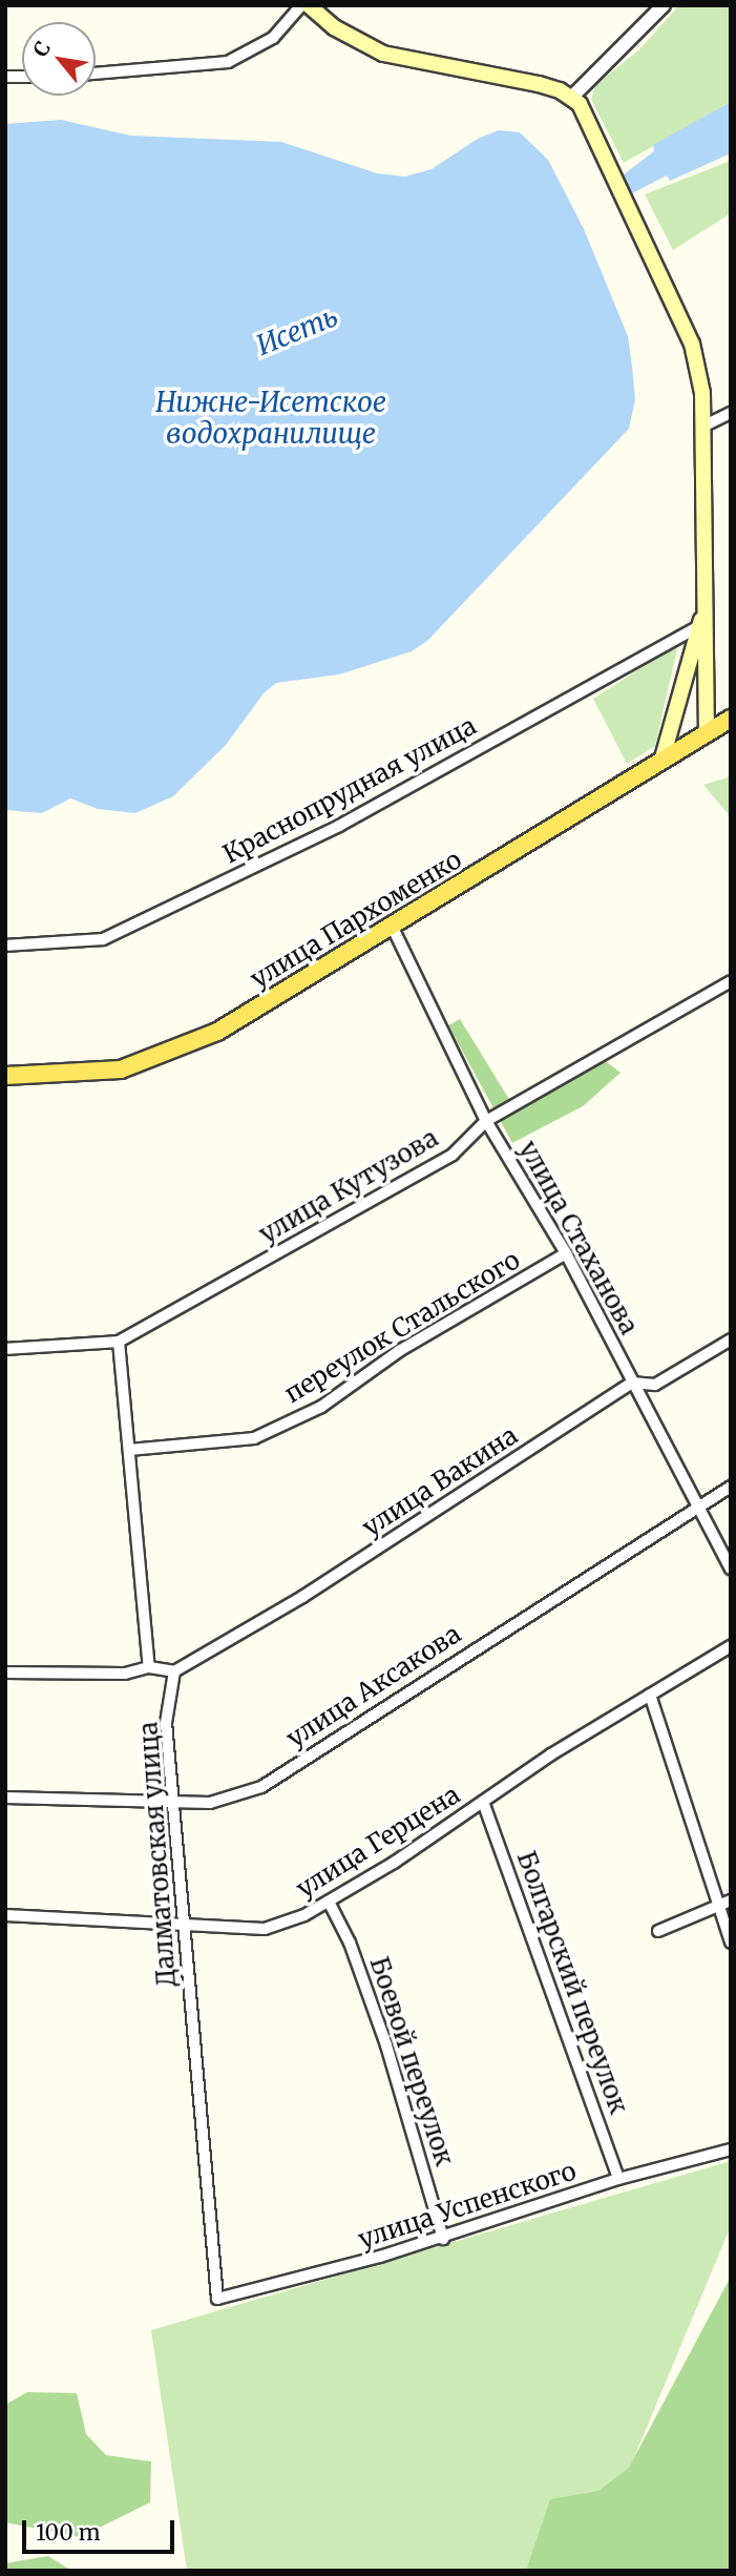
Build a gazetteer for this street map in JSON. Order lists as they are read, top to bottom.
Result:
{
  "streets": {
    "main road": ["улица Пархоменко"],
    "street": [
      "Краснопрудная улица",
      "улица Кутузова",
      "улица Стаханова",
      "переулок Стальского",
      "улица Вакина",
      "улица Аксакова",
      "улица Герцена",
      "Далматовская улица",
      "Болгарский переулок",
      "Боевой переулок",
      "улица Успенского"
    ]
  },
  "crossings": [
    ["улица Пархоменко", "улица Стаханова"],
    ["улица Кутузова", "улица Стаханова"],
    ["улица Стаханова", "переулок Стальского"],
    ["улица Стаханова", "улица Вакина"],
    ["улица Стаханова", "улица Аксакова"],
    ["улица Вакина", "Далматовская улица"],
    ["улица Аксакова", "Далматовская улица"],
    ["улица Герцена", "Далматовская улица"],
    ["улица Герцена", "Болгарский переулок"],
    ["улица Герцена", "Боевой переулок"],
    ["Далматовская улица", "улица Успенского"],
    ["Болгарский переулок", "улица Успенского"],
    ["Боевой переулок", "улица Успенского"]
  ],
  "water": ["Исеть", "Нижне-Исетское водохранилище"],
  "scale_bar": "100 m",
  "north": "top left"
}
